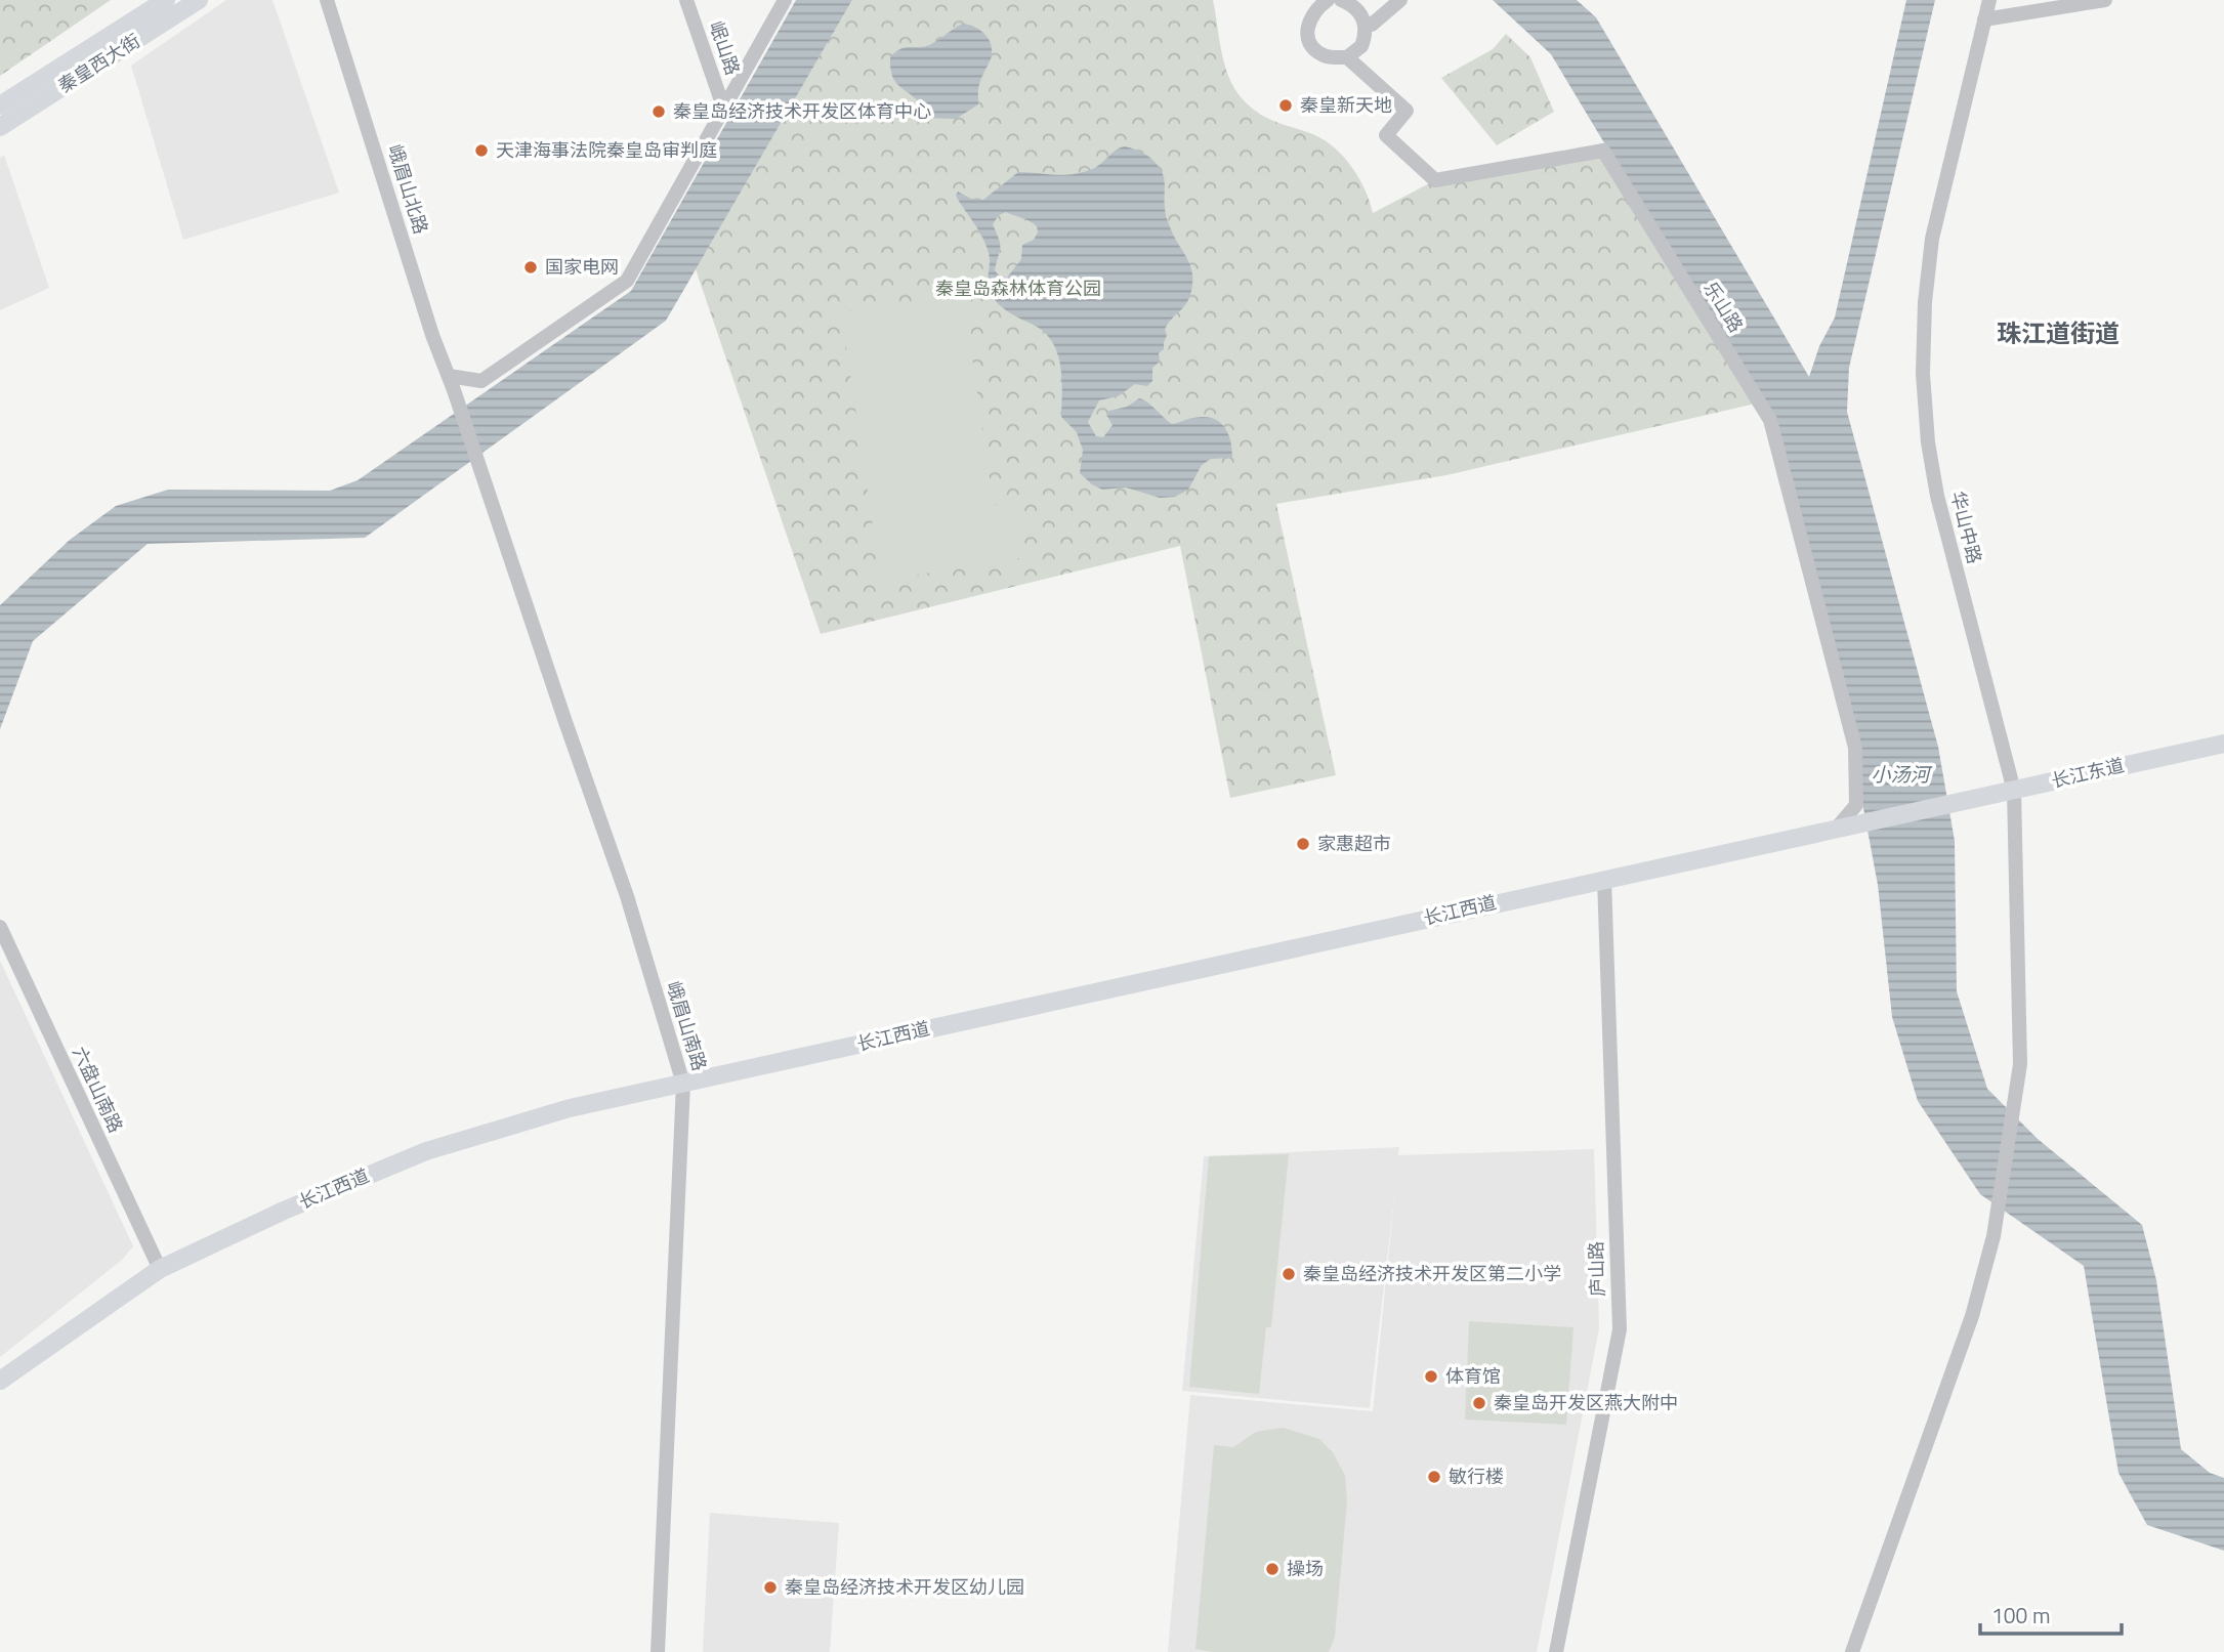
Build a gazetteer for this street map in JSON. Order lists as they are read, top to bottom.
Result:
{
  "streets": {
    "main road": ["秦皇西大街", "长江东道", "长江西道"],
    "street": [
      "岷山路",
      "峨眉山北路",
      "乐山路",
      "华山中路",
      "峨眉山南路",
      "六盘山南路",
      "庐山路"
    ]
  },
  "crossings": [
    ["峨眉山北路", "峨眉山南路"],
    ["乐山路", "长江东道"],
    ["乐山路", "长江西道"],
    ["华山中路", "长江东道"],
    ["长江东道", "长江西道"],
    ["长江西道", "峨眉山南路"],
    ["长江西道", "六盘山南路"],
    ["长江西道", "庐山路"]
  ],
  "districts": ["珠江道街道"],
  "water": ["小汤河"],
  "parks": ["秦皇岛森林体育公园"],
  "places": [
    "秦皇新天地",
    "秦皇岛经济技术开发区体育中心",
    "天津海事法院秦皇岛审判庭",
    "国家电网",
    "家惠超市",
    "秦皇岛经济技术开发区第二小学",
    "体育馆",
    "秦皇岛开发区燕大附中",
    "敏行楼",
    "操场",
    "秦皇岛经济技术开发区幼儿园"
  ],
  "scale_bar": "100 m"
}
